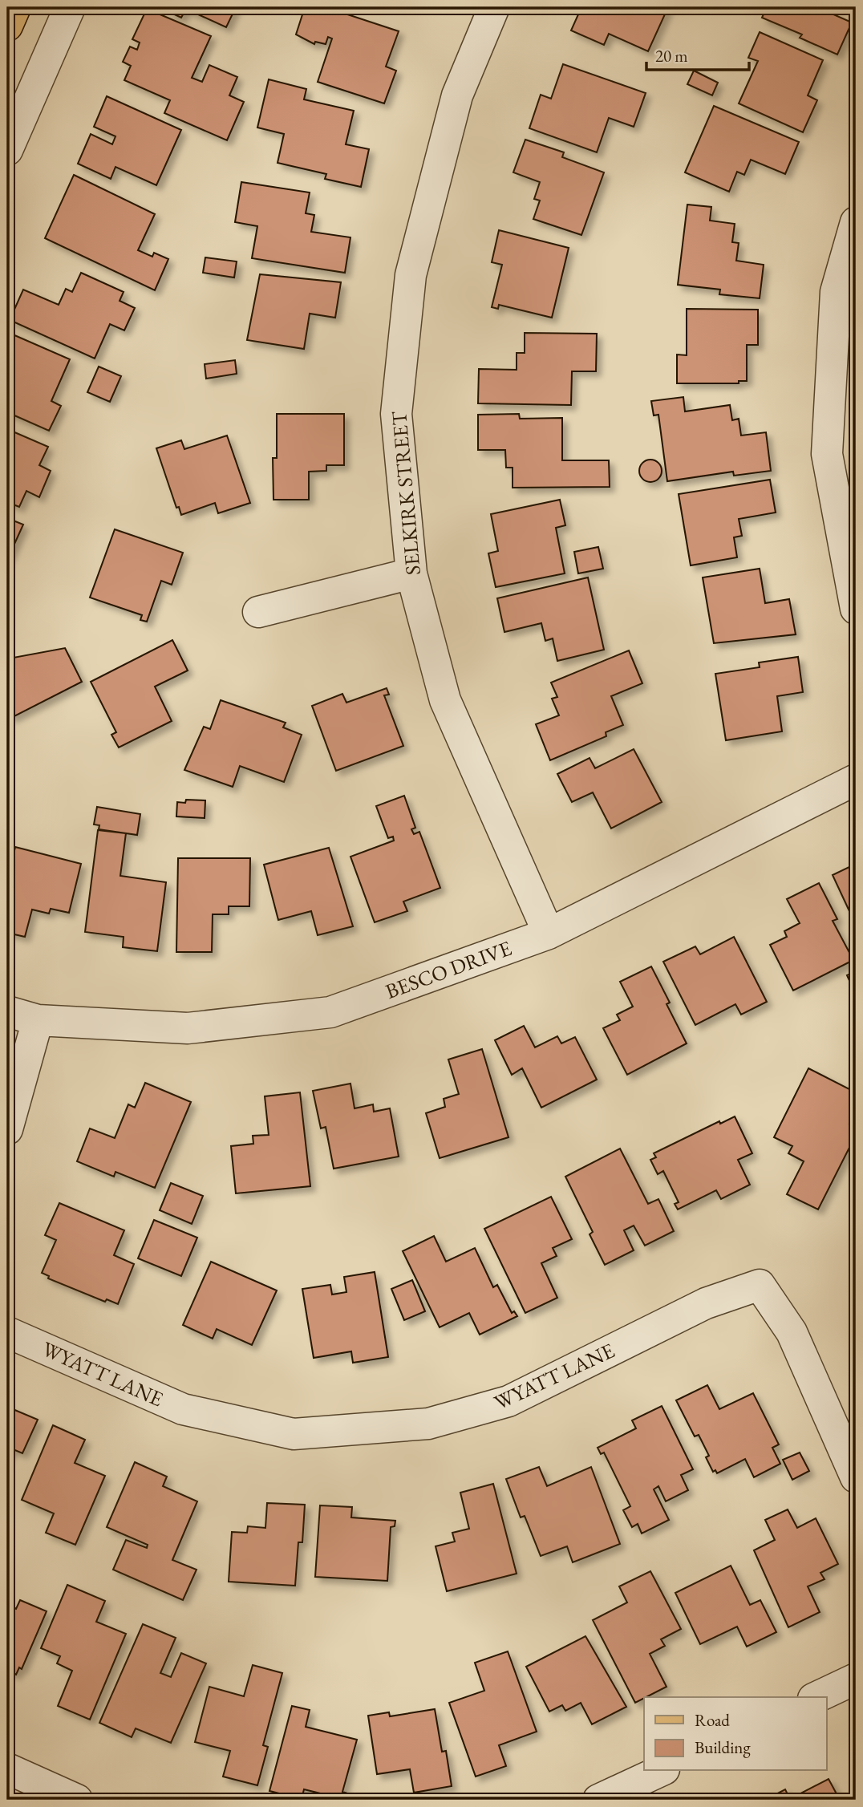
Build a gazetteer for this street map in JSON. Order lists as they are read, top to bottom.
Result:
{
  "streets": {
    "street": ["SELKIRK STREET", "BESCO DRIVE", "WYATT LANE"]
  },
  "crossings": [
    ["SELKIRK STREET", "BESCO DRIVE"]
  ],
  "legend": ["Road", "Building"],
  "scale_bar": "20 m"
}
